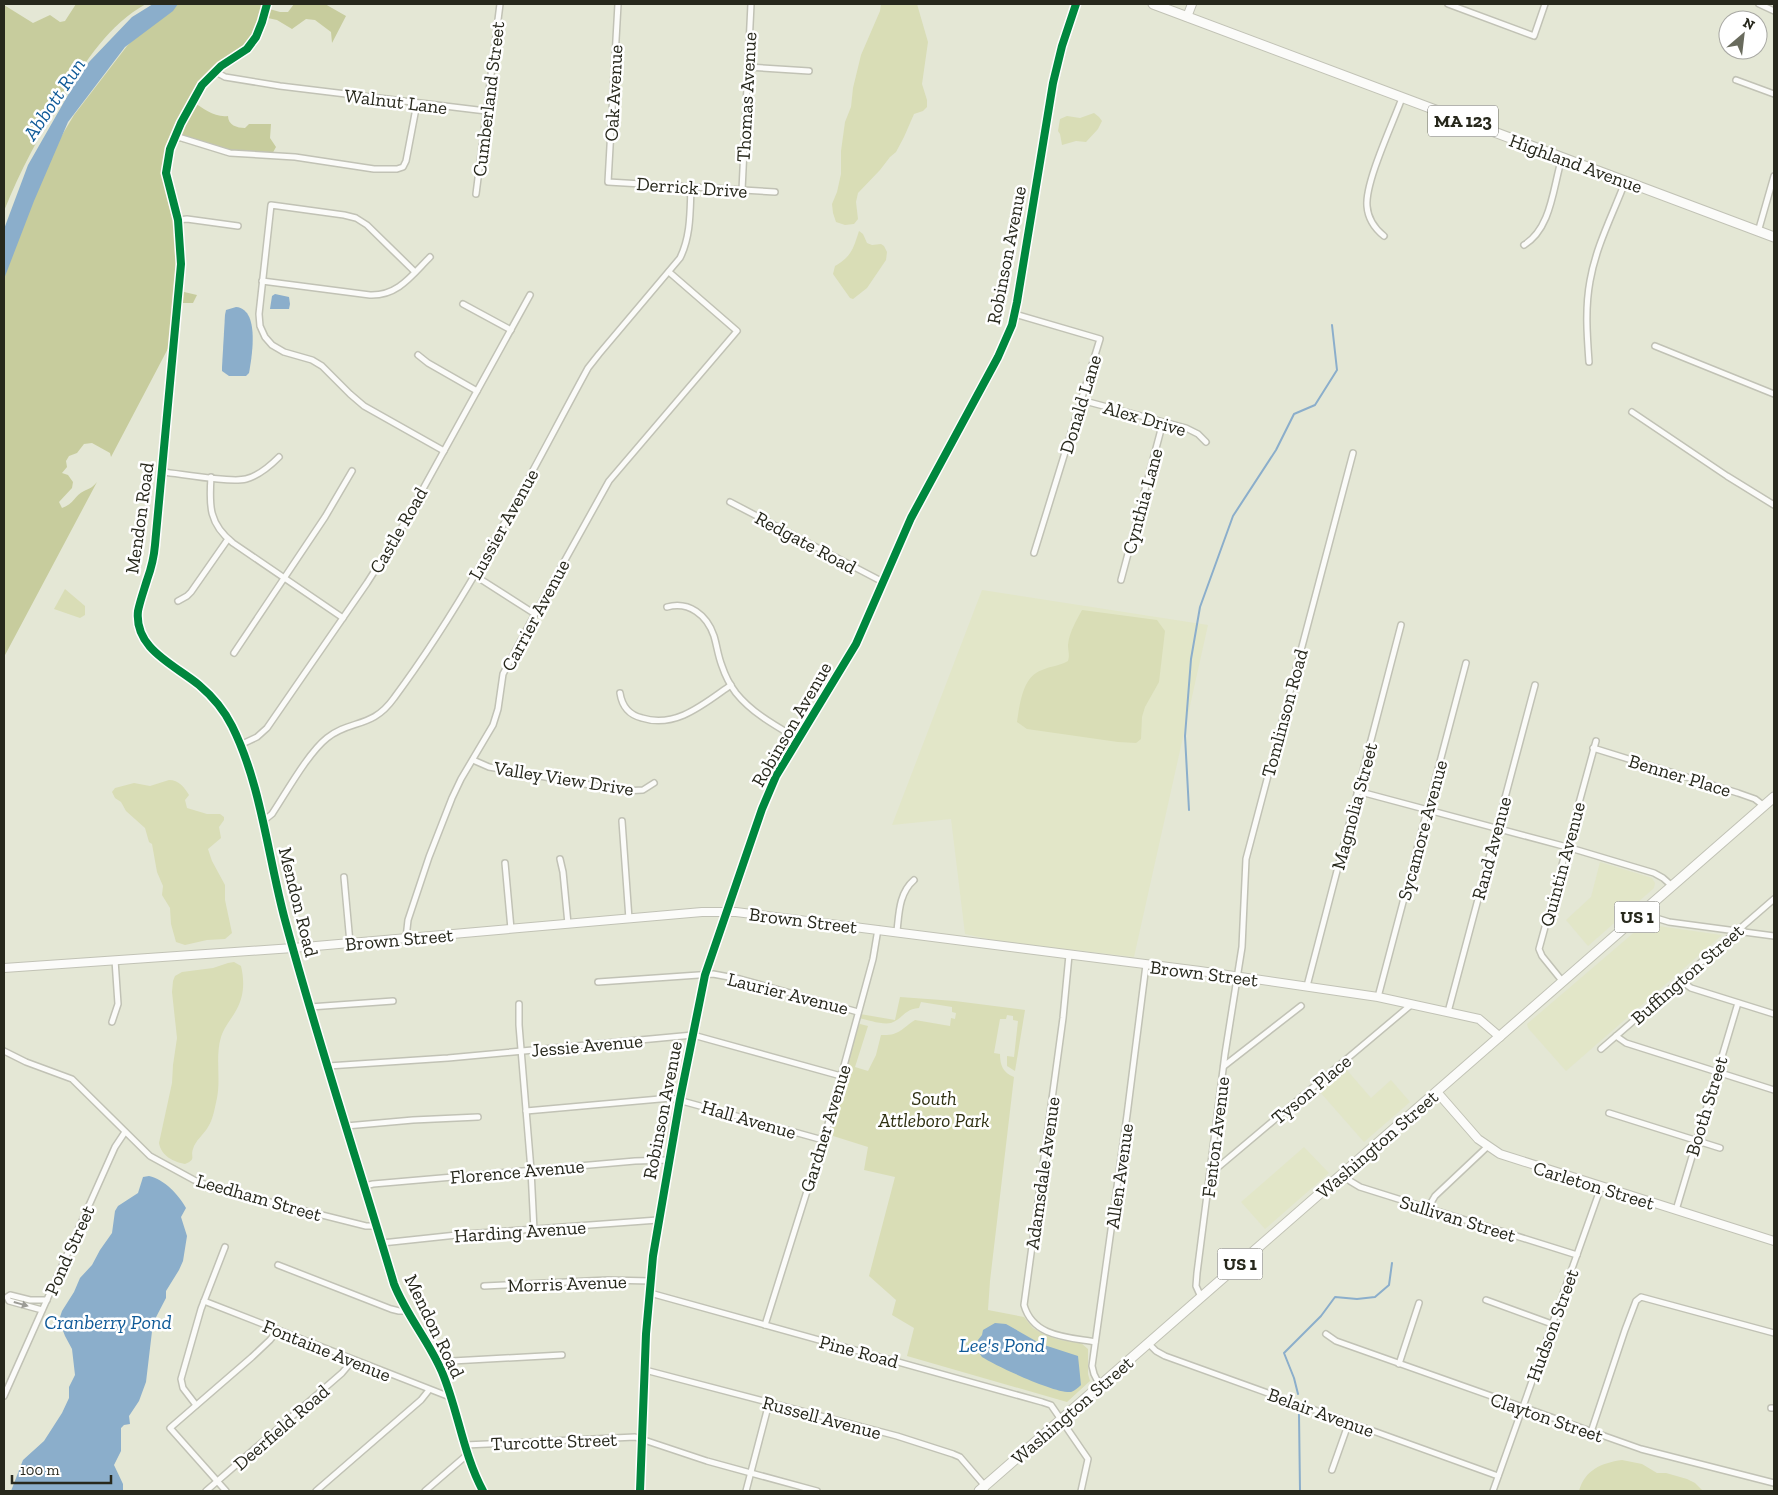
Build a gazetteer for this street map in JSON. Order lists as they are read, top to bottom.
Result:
{
  "streets": {
    "main road": [
      "MA 123",
      "Highland Avenue",
      "US 1",
      "Washington Street"
    ],
    "street": [
      "Oak Avenue",
      "Thomas Avenue",
      "Cumberland Street",
      "Walnut Lane",
      "Derrick Drive",
      "Robinson Avenue",
      "Donald Lane",
      "Alex Drive",
      "Cynthia Lane",
      "Mendon Road",
      "Lussier Avenue",
      "Castle Road",
      "Redgate Road",
      "Carrier Avenue",
      "Tomlinson Road",
      "Benner Place",
      "Valley View Drive",
      "Magnolia Street",
      "Sycamore Avenue",
      "Rand Avenue",
      "Quintin Avenue",
      "Brown Street",
      "Buffington Street",
      "Laurier Avenue",
      "Jessie Avenue",
      "Tyson Place",
      "Booth Street",
      "Hall Avenue",
      "Gardner Avenue",
      "Fenton Avenue",
      "Florence Avenue",
      "Adamsdale Avenue",
      "Allen Avenue",
      "Carleton Street",
      "Leedham Street",
      "Sullivan Street",
      "Harding Avenue",
      "Pond Street",
      "Morris Avenue",
      "Hudson Street",
      "Fontaine Avenue",
      "Pine Road",
      "Belair Avenue",
      "Russell Avenue",
      "Clayton Street",
      "Deerfield Road",
      "Turcotte Street"
    ]
  },
  "crossings": [
    ["Oak Avenue", "Derrick Drive"],
    ["Thomas Avenue", "Derrick Drive"],
    ["Cumberland Street", "Walnut Lane"],
    ["Walnut Lane", "Mendon Road"],
    ["Derrick Drive", "Lussier Avenue"],
    ["Robinson Avenue", "Donald Lane"],
    ["Robinson Avenue", "Redgate Road"],
    ["Robinson Avenue", "Brown Street"],
    ["Robinson Avenue", "Laurier Avenue"],
    ["Robinson Avenue", "Jessie Avenue"],
    ["Robinson Avenue", "Hall Avenue"],
    ["Robinson Avenue", "Florence Avenue"],
    ["Robinson Avenue", "Harding Avenue"],
    ["Robinson Avenue", "Morris Avenue"],
    ["Robinson Avenue", "Pine Road"],
    ["Robinson Avenue", "Russell Avenue"],
    ["Robinson Avenue", "Turcotte Street"],
    ["Donald Lane", "Alex Drive"],
    ["Alex Drive", "Cynthia Lane"],
    ["Mendon Road", "Lussier Avenue"],
    ["Mendon Road", "Castle Road"],
    ["Mendon Road", "Brown Street"],
    ["Mendon Road", "Jessie Avenue"],
    ["Mendon Road", "Florence Avenue"],
    ["Mendon Road", "Leedham Street"],
    ["Mendon Road", "Harding Avenue"],
    ["Mendon Road", "Fontaine Avenue"],
    ["Mendon Road", "Turcotte Street"],
    ["Lussier Avenue", "Carrier Avenue"],
    ["Carrier Avenue", "Valley View Drive"],
    ["Carrier Avenue", "Brown Street"],
    ["Tomlinson Road", "Brown Street"],
    ["Tomlinson Road", "Fenton Avenue"],
    ["Benner Place", "Quintin Avenue"],
    ["Benner Place", "Washington Street"],
    ["Magnolia Street", "Brown Street"],
    ["Sycamore Avenue", "Brown Street"],
    ["Rand Avenue", "Brown Street"],
    ["Quintin Avenue", "Washington Street"],
    ["Brown Street", "Tyson Place"],
    ["Brown Street", "Gardner Avenue"],
    ["Brown Street", "Fenton Avenue"],
    ["Brown Street", "Washington Street"],
    ["Brown Street", "Adamsdale Avenue"],
    ["Brown Street", "Allen Avenue"],
    ["Laurier Avenue", "Gardner Avenue"],
    ["Jessie Avenue", "Gardner Avenue"],
    ["Tyson Place", "Fenton Avenue"],
    ["Booth Street", "Carleton Street"],
    ["Hall Avenue", "Gardner Avenue"],
    ["Gardner Avenue", "Pine Road"],
    ["Fenton Avenue", "Washington Street"],
    ["Washington Street", "Allen Avenue"],
    ["Washington Street", "Carleton Street"],
    ["Washington Street", "Sullivan Street"],
    ["Washington Street", "Pine Road"],
    ["Washington Street", "Belair Avenue"],
    ["Washington Street", "Russell Avenue"],
    ["Adamsdale Avenue", "Allen Avenue"],
    ["Carleton Street", "Hudson Street"],
    ["Leedham Street", "Pond Street"],
    ["Sullivan Street", "Hudson Street"],
    ["Hudson Street", "Belair Avenue"],
    ["Hudson Street", "Clayton Street"],
    ["Fontaine Avenue", "Deerfield Road"]
  ],
  "water": ["Abbott Run", "Cranberry Pond", "Lee's Pond"],
  "parks": ["South Attleboro Park"],
  "scale_bar": "100 m",
  "north": "top right"
}
